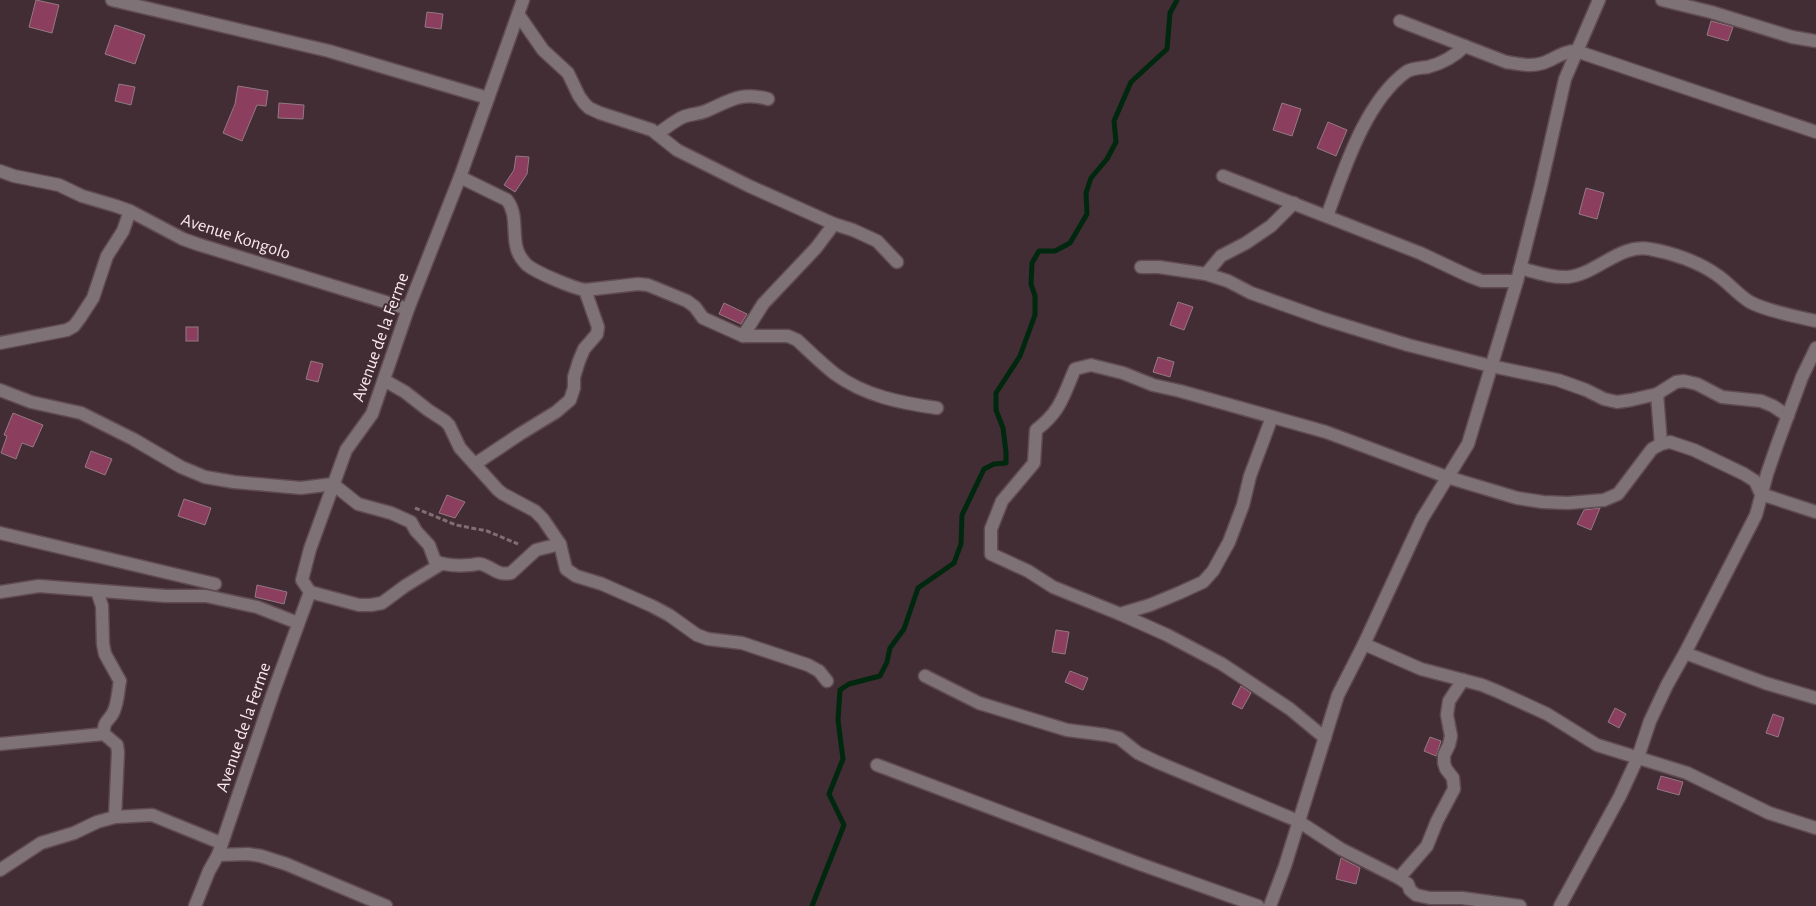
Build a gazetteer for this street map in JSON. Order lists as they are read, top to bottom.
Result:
{
  "streets": {
    "street": ["Avenue Kongolo", "Avenue de la Ferme"]
  },
  "crossings": [
    ["Avenue Kongolo", "Avenue de la Ferme"]
  ]
}
